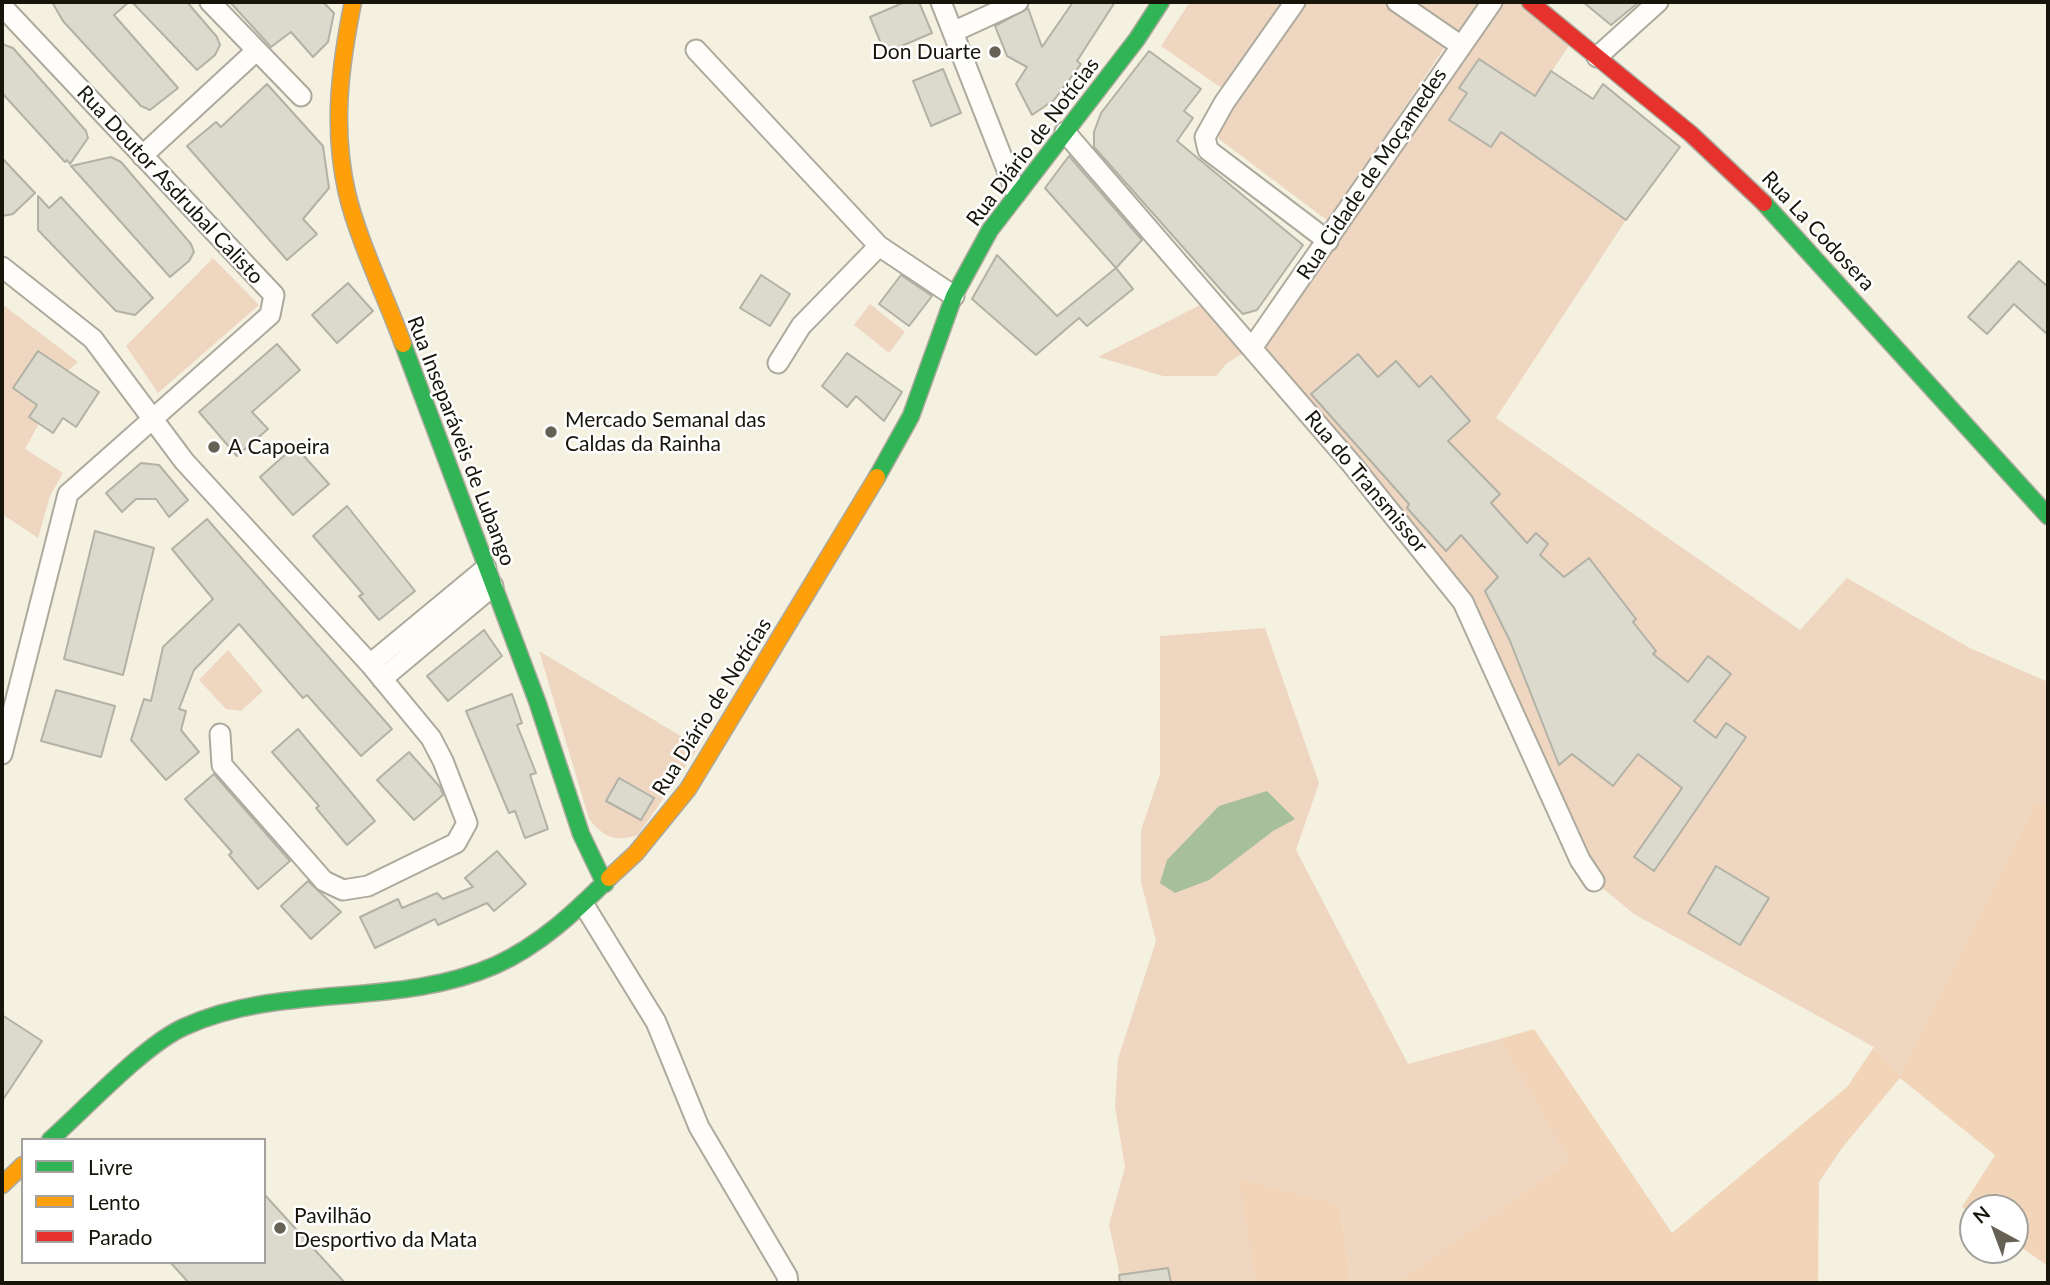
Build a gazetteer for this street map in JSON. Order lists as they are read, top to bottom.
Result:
{
  "streets": {
    "main road": ["Rua Diário de Notícias", "Rua La Codosera", "Rua Inseparáveis de Lubango"],
    "street": ["Rua Cidade de Moçamedes", "Rua Doutor Asdrubal Calisto", "Rua do Transmissor"]
  },
  "crossings": [
    ["Rua Diário de Notícias", "Rua Inseparáveis de Lubango"],
    ["Rua Diário de Notícias", "Rua do Transmissor"],
    ["Rua Cidade de Moçamedes", "Rua do Transmissor"]
  ],
  "places": [
    "Don Duarte",
    "Mercado Semanal das Caldas da Rainha",
    "A Capoeira",
    "Pavilhão Desportivo da Mata"
  ],
  "legend": ["Livre", "Lento", "Parado"],
  "north": "top left"
}
